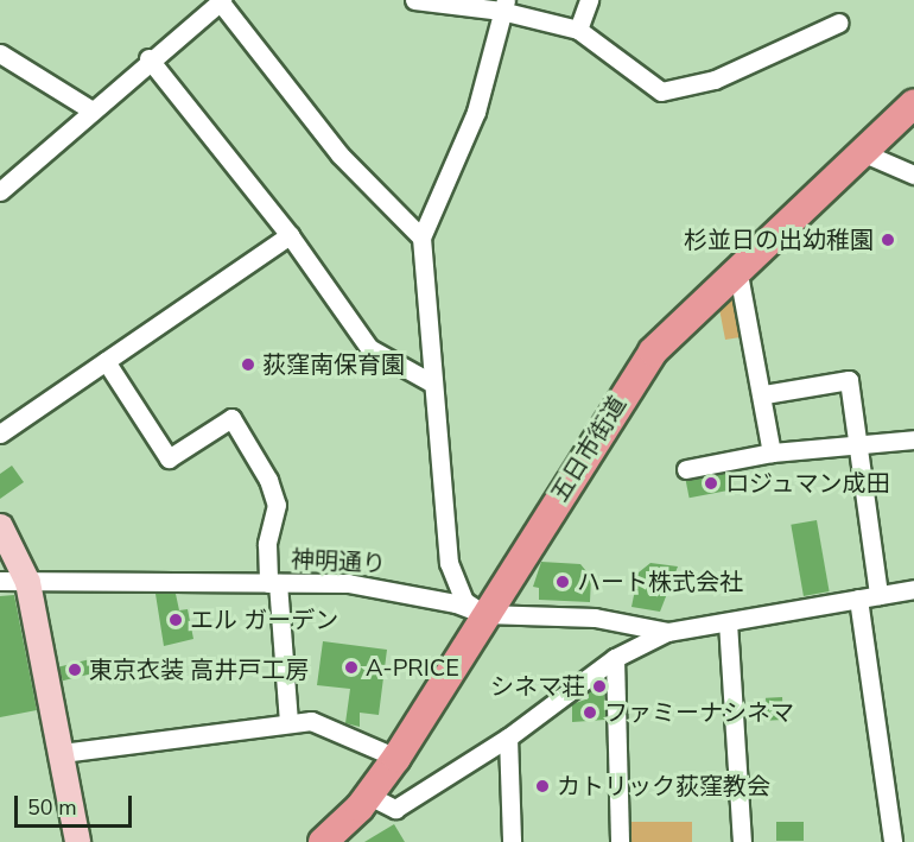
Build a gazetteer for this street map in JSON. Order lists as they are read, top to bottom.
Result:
{
  "streets": {
    "main road": ["五日市街道"],
    "street": ["神明通り"]
  },
  "crossings": [
    ["五日市街道", "神明通り"]
  ],
  "places": [
    "杉並日の出幼稚園",
    "荻窪南保育園",
    "ロジュマン成田",
    "ハート株式会社",
    "エル ガーデン",
    "A-PRICE",
    "東京衣装 高井戸工房",
    "シネマ荘",
    "ファミーナシネマ",
    "カトリック荻窪教会"
  ],
  "scale_bar": "50 m"
}
